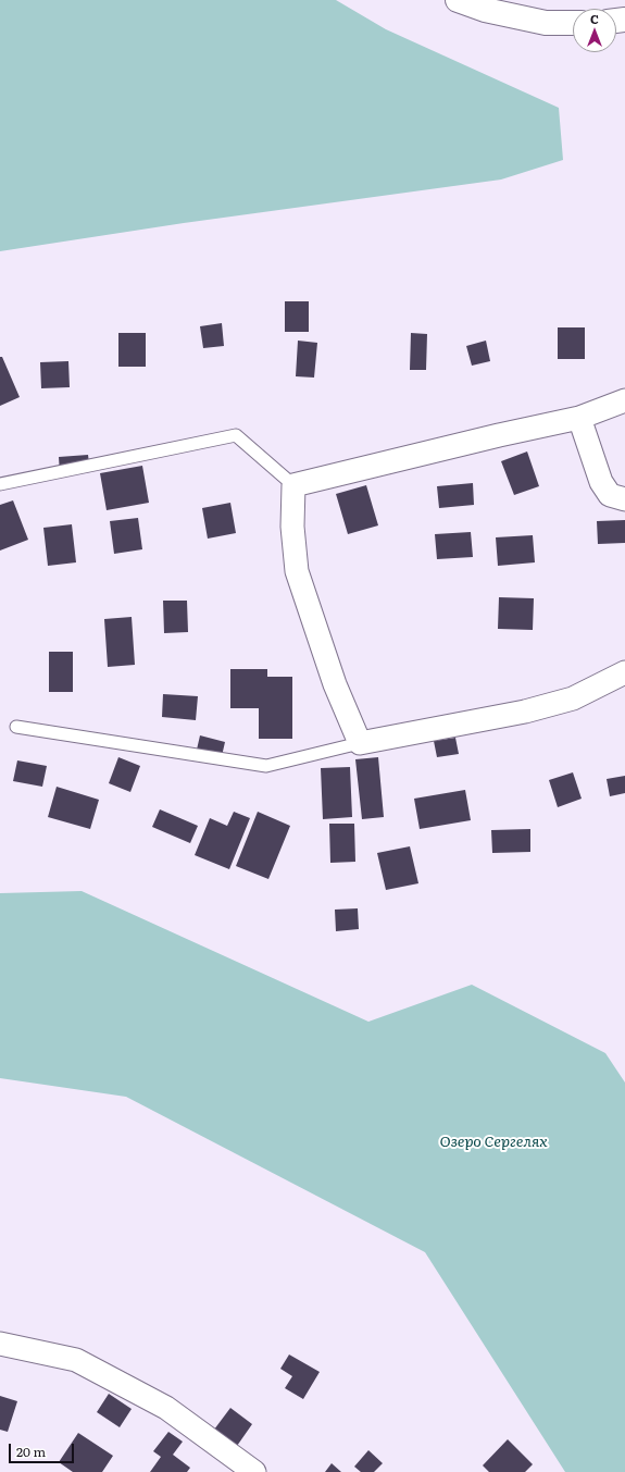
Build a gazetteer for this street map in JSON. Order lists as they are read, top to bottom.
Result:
{
  "water": ["Озеро Сергелях"],
  "scale_bar": "20 m",
  "north": "top"
}
